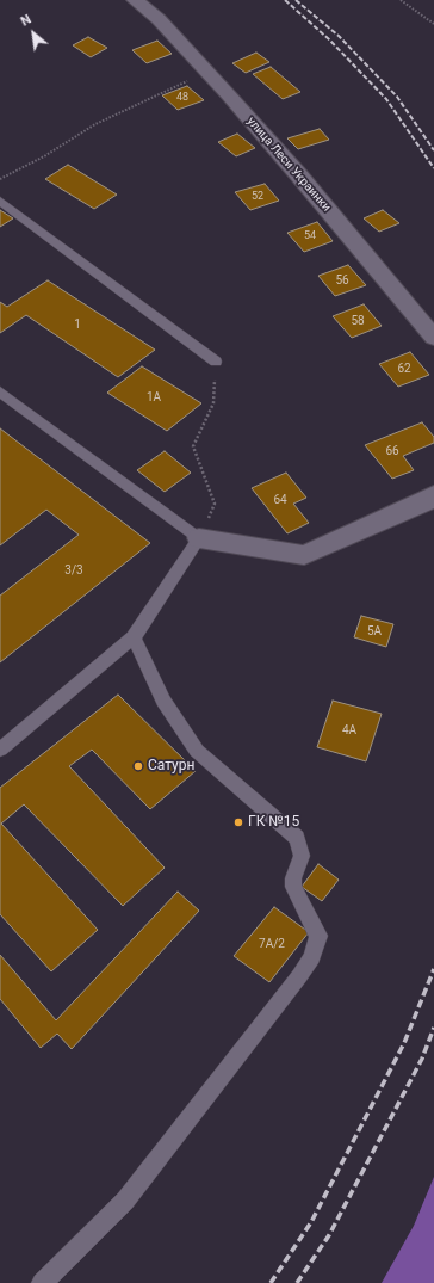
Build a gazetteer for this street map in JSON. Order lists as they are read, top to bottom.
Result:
{
  "streets": {
    "street": ["улица Леси Украинки"]
  },
  "places": ["Сатурн", "ГК №15"],
  "house_numbers": [
    "48",
    "52",
    "54",
    "56",
    "58",
    "1",
    "62",
    "1А",
    "66",
    "64",
    "3/3",
    "5А",
    "4А",
    "7А/2"
  ],
  "north": "top left"
}
